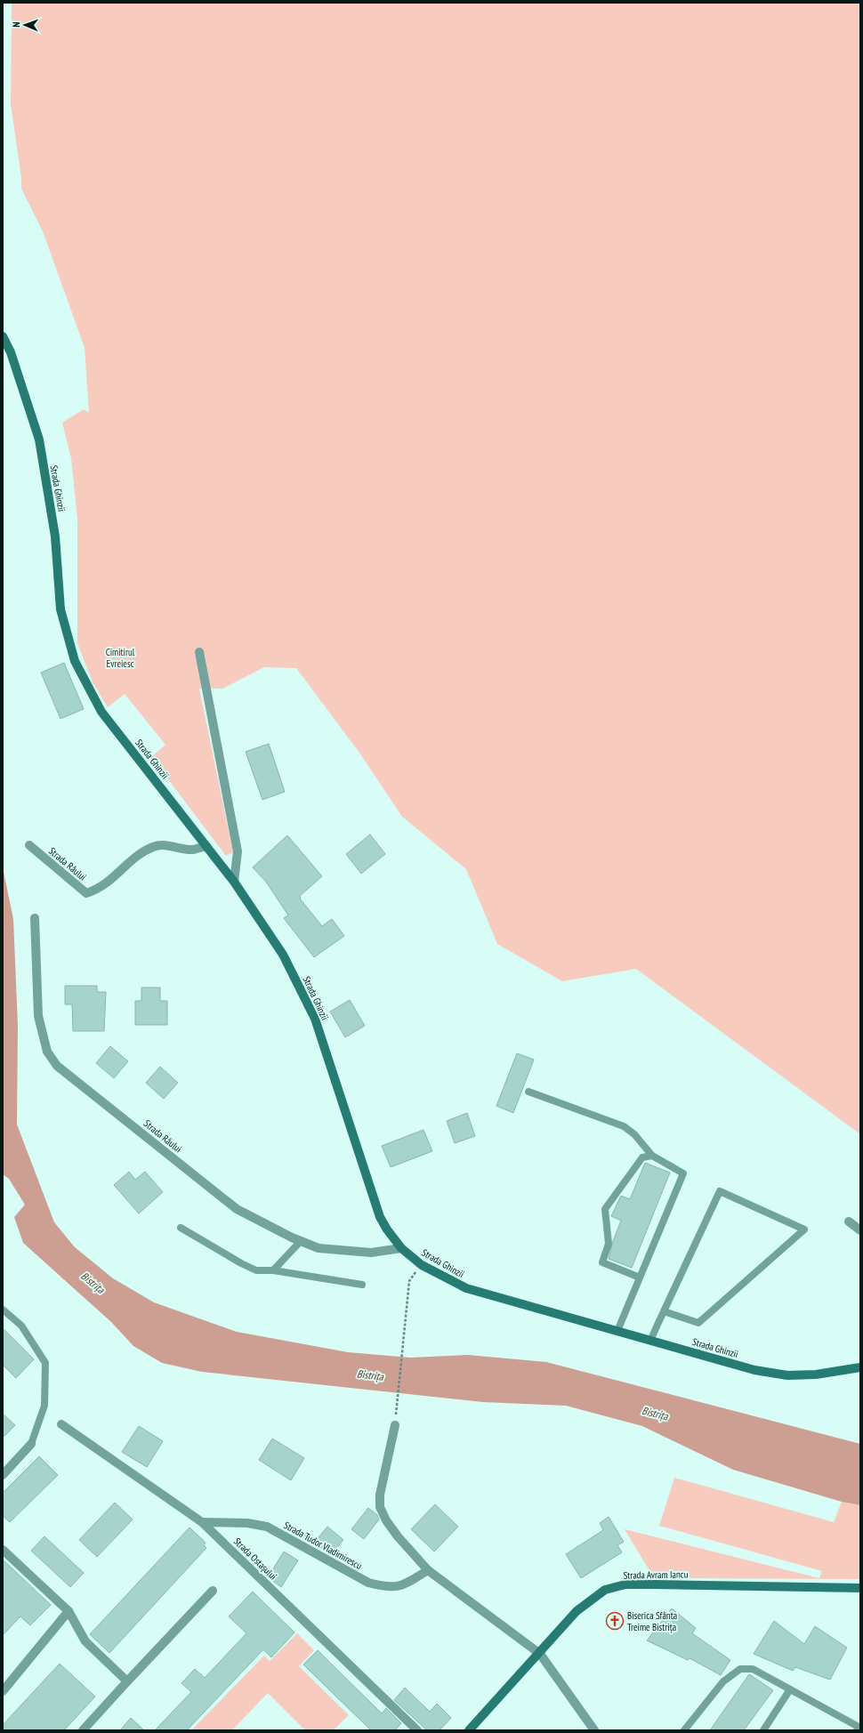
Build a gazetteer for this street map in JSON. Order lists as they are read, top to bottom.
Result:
{
  "streets": {
    "street": [
      "Strada Ghinzii",
      "Strada Râului",
      "Strada Tudor Vladimirescu",
      "Strada Ostașului",
      "Strada Avram Iancu"
    ]
  },
  "crossings": [
    ["Strada Ghinzii", "Strada Râului"],
    ["Strada Tudor Vladimirescu", "Strada Ostașului"]
  ],
  "water": ["Bistrița"],
  "parks": ["Cimitirul Evreiesc"],
  "places": {
    "church": ["Biserica Sfânta Treime Bistrița"]
  },
  "north": "left"
}
